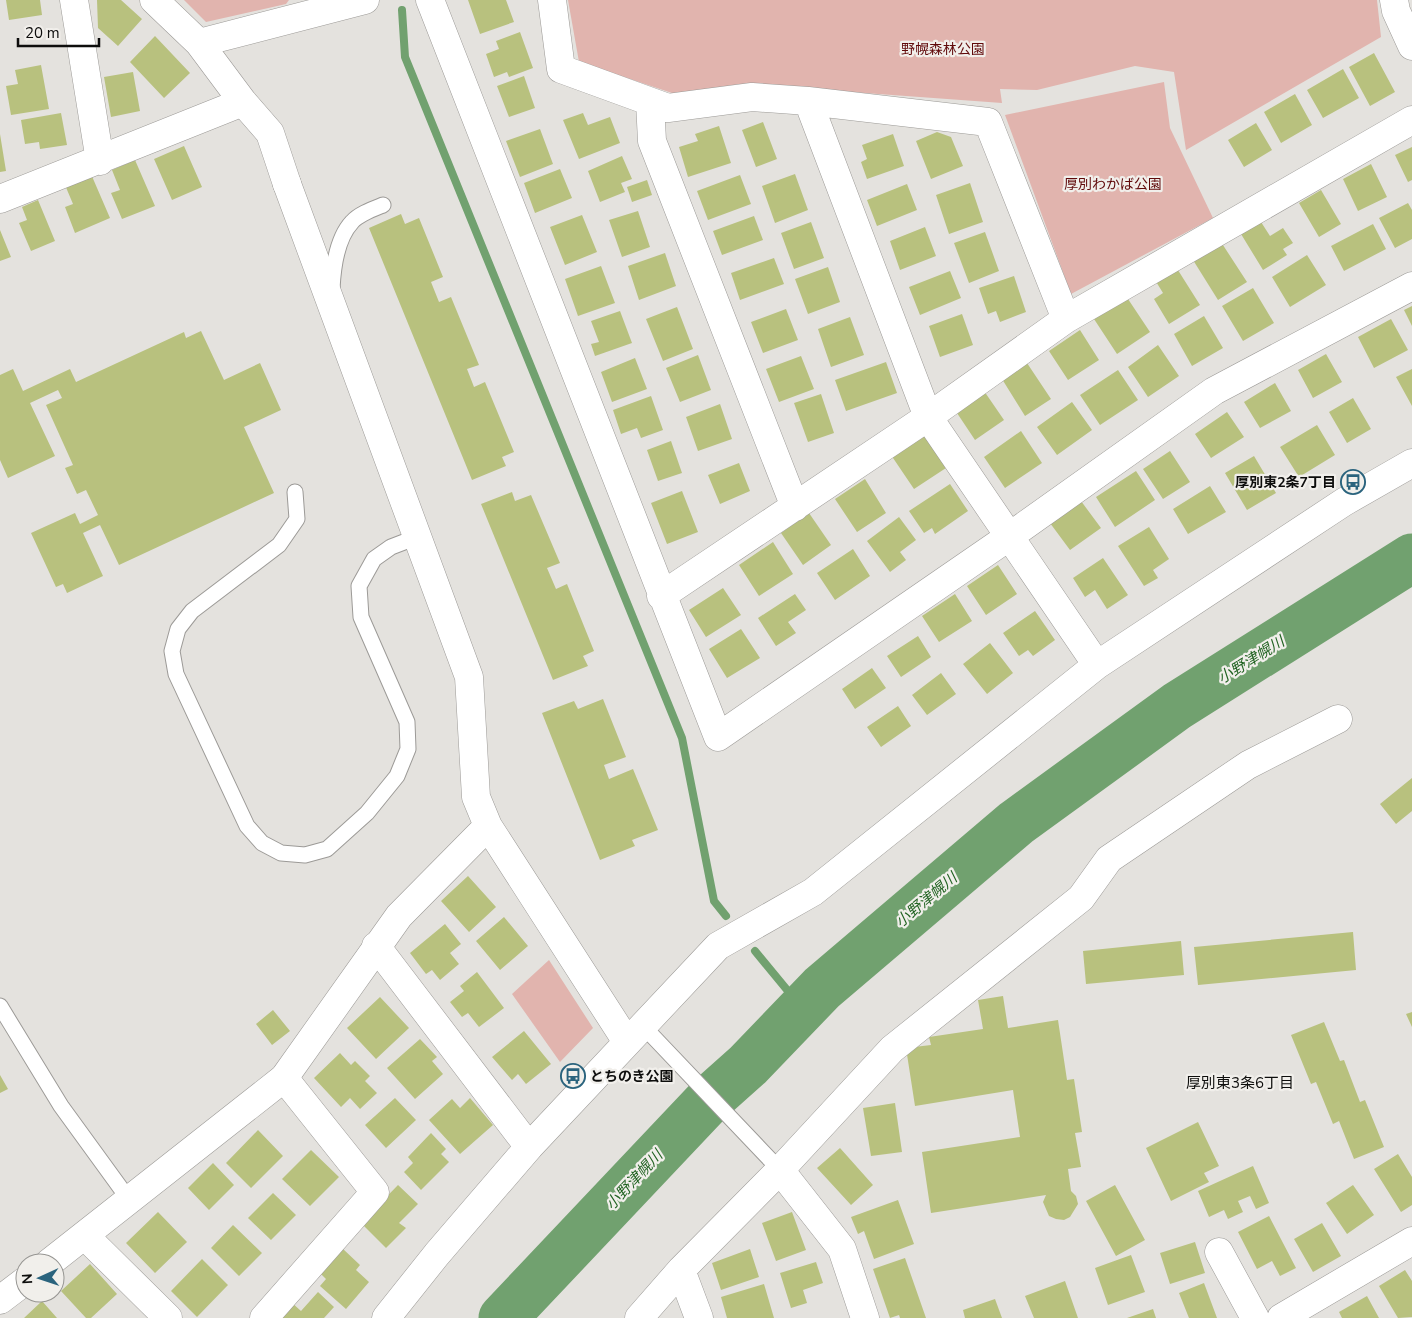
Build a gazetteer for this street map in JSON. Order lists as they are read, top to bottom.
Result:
{
  "districts": ["厚別東3条6丁目"],
  "water": ["小野津幌川"],
  "parks": ["野幌森林公園", "厚別わかば公園"],
  "places": {
    "bus stop": ["厚別東2条7丁目", "とちのき公園"]
  },
  "scale_bar": "20 m",
  "north": "left"
}
